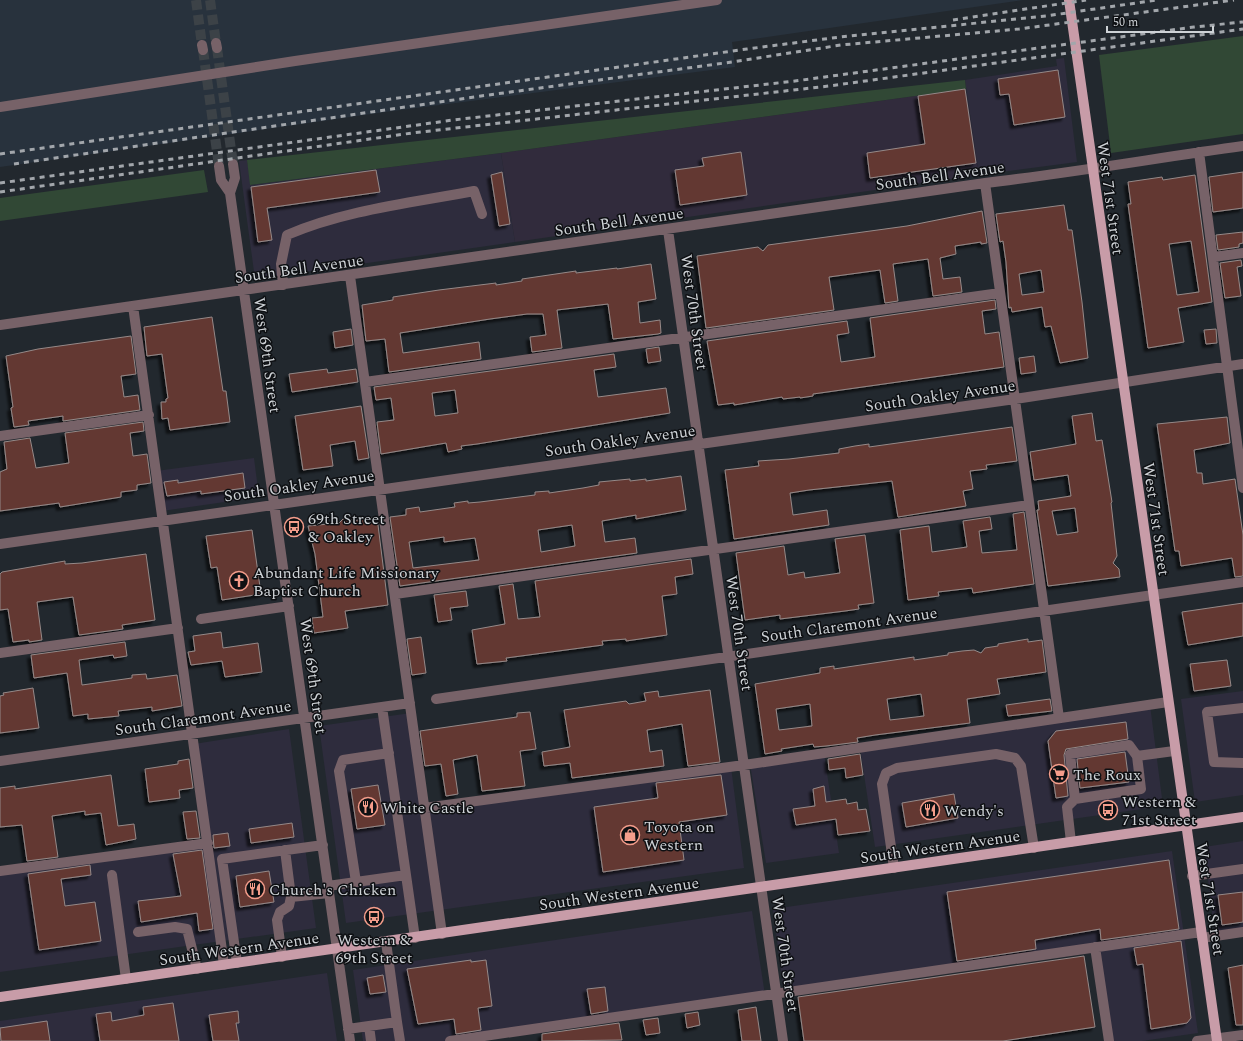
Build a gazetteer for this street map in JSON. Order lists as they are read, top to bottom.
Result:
{
  "streets": {
    "main road": ["West 71st Street", "South Western Avenue"],
    "street": [
      "South Bell Avenue",
      "West 70th Street",
      "West 69th Street",
      "South Oakley Avenue",
      "South Claremont Avenue"
    ]
  },
  "crossings": [
    ["South Bell Avenue", "West 71st Street"],
    ["South Bell Avenue", "West 70th Street"],
    ["South Bell Avenue", "West 69th Street"],
    ["West 71st Street", "South Oakley Avenue"],
    ["West 71st Street", "South Claremont Avenue"],
    ["West 71st Street", "South Western Avenue"],
    ["West 70th Street", "South Oakley Avenue"],
    ["West 70th Street", "South Claremont Avenue"],
    ["West 70th Street", "South Western Avenue"],
    ["West 69th Street", "South Oakley Avenue"],
    ["West 69th Street", "South Claremont Avenue"],
    ["West 69th Street", "South Western Avenue"]
  ],
  "places": {
    "bus stop": ["69th Street & Oakley", "Western & 71st Street", "Western & 69th Street"],
    "church": ["Abundant Life Missionary Baptist Church"],
    "supermarket": ["The Roux"],
    "restaurant": ["White Castle", "Wendy's", "Church's Chicken"],
    "shop": ["Toyota on Western"]
  },
  "scale_bar": "50 m"
}
